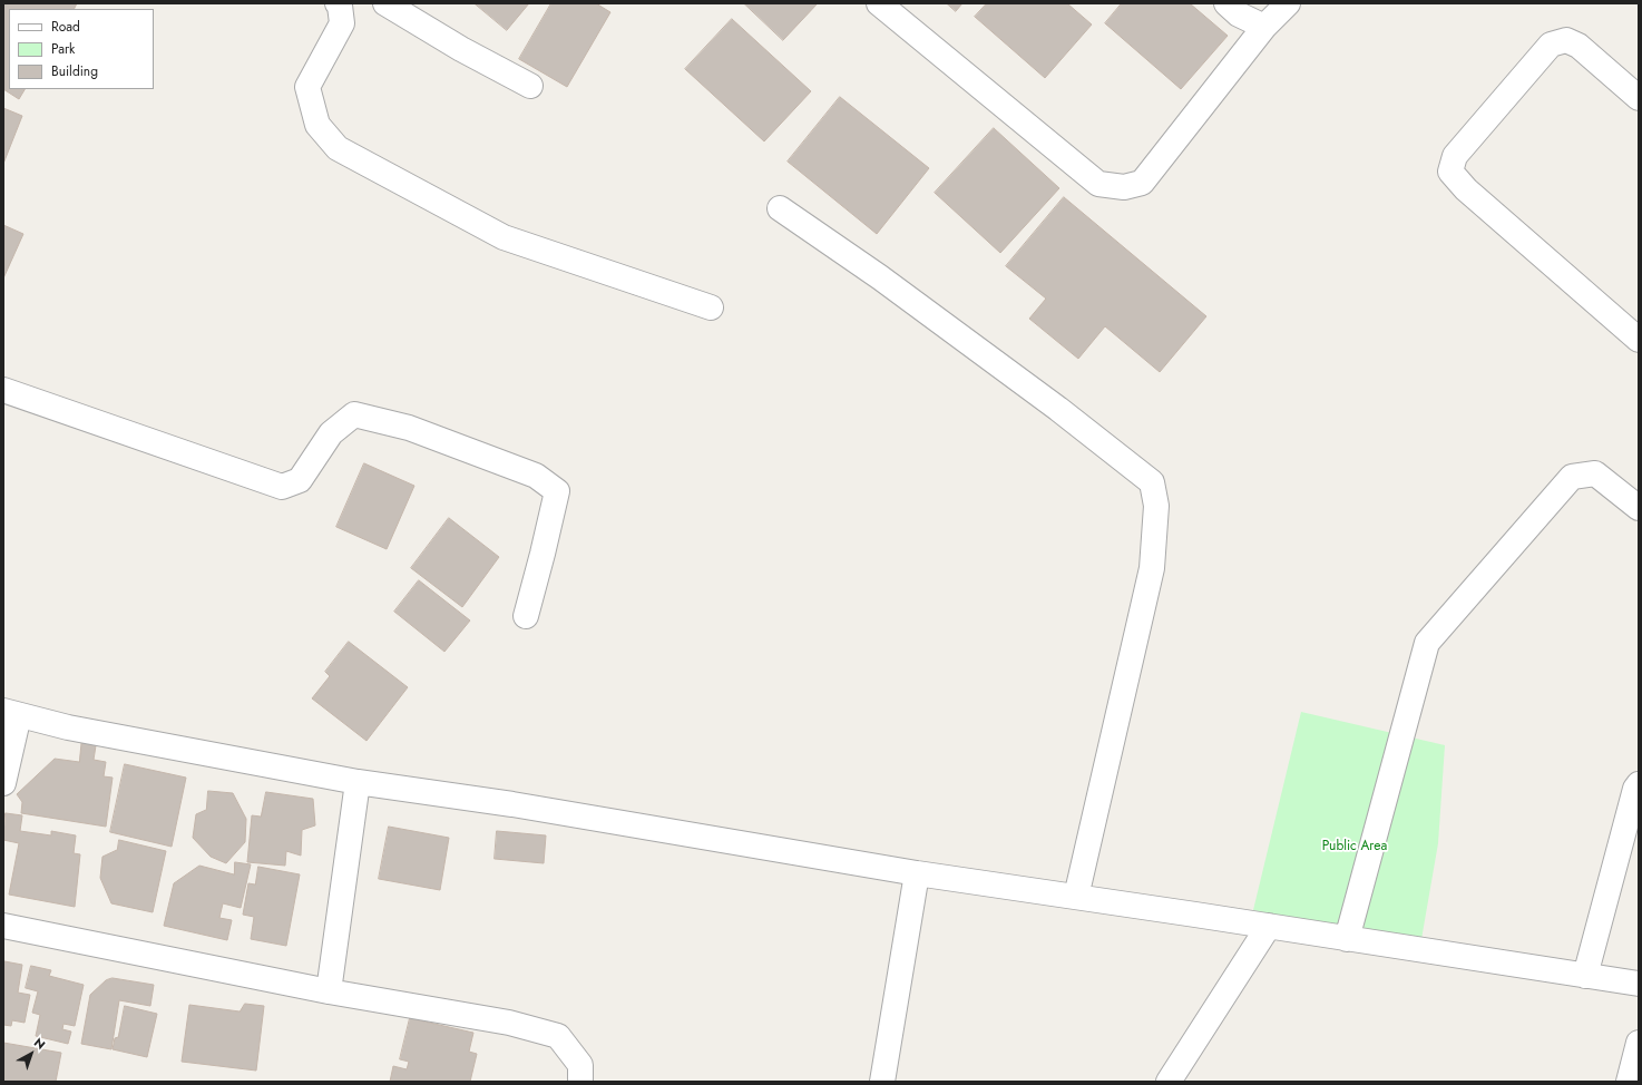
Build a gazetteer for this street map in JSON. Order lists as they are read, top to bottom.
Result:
{
  "parks": ["Public Area"],
  "legend": ["Road", "Park", "Building"],
  "north": "top right"
}
